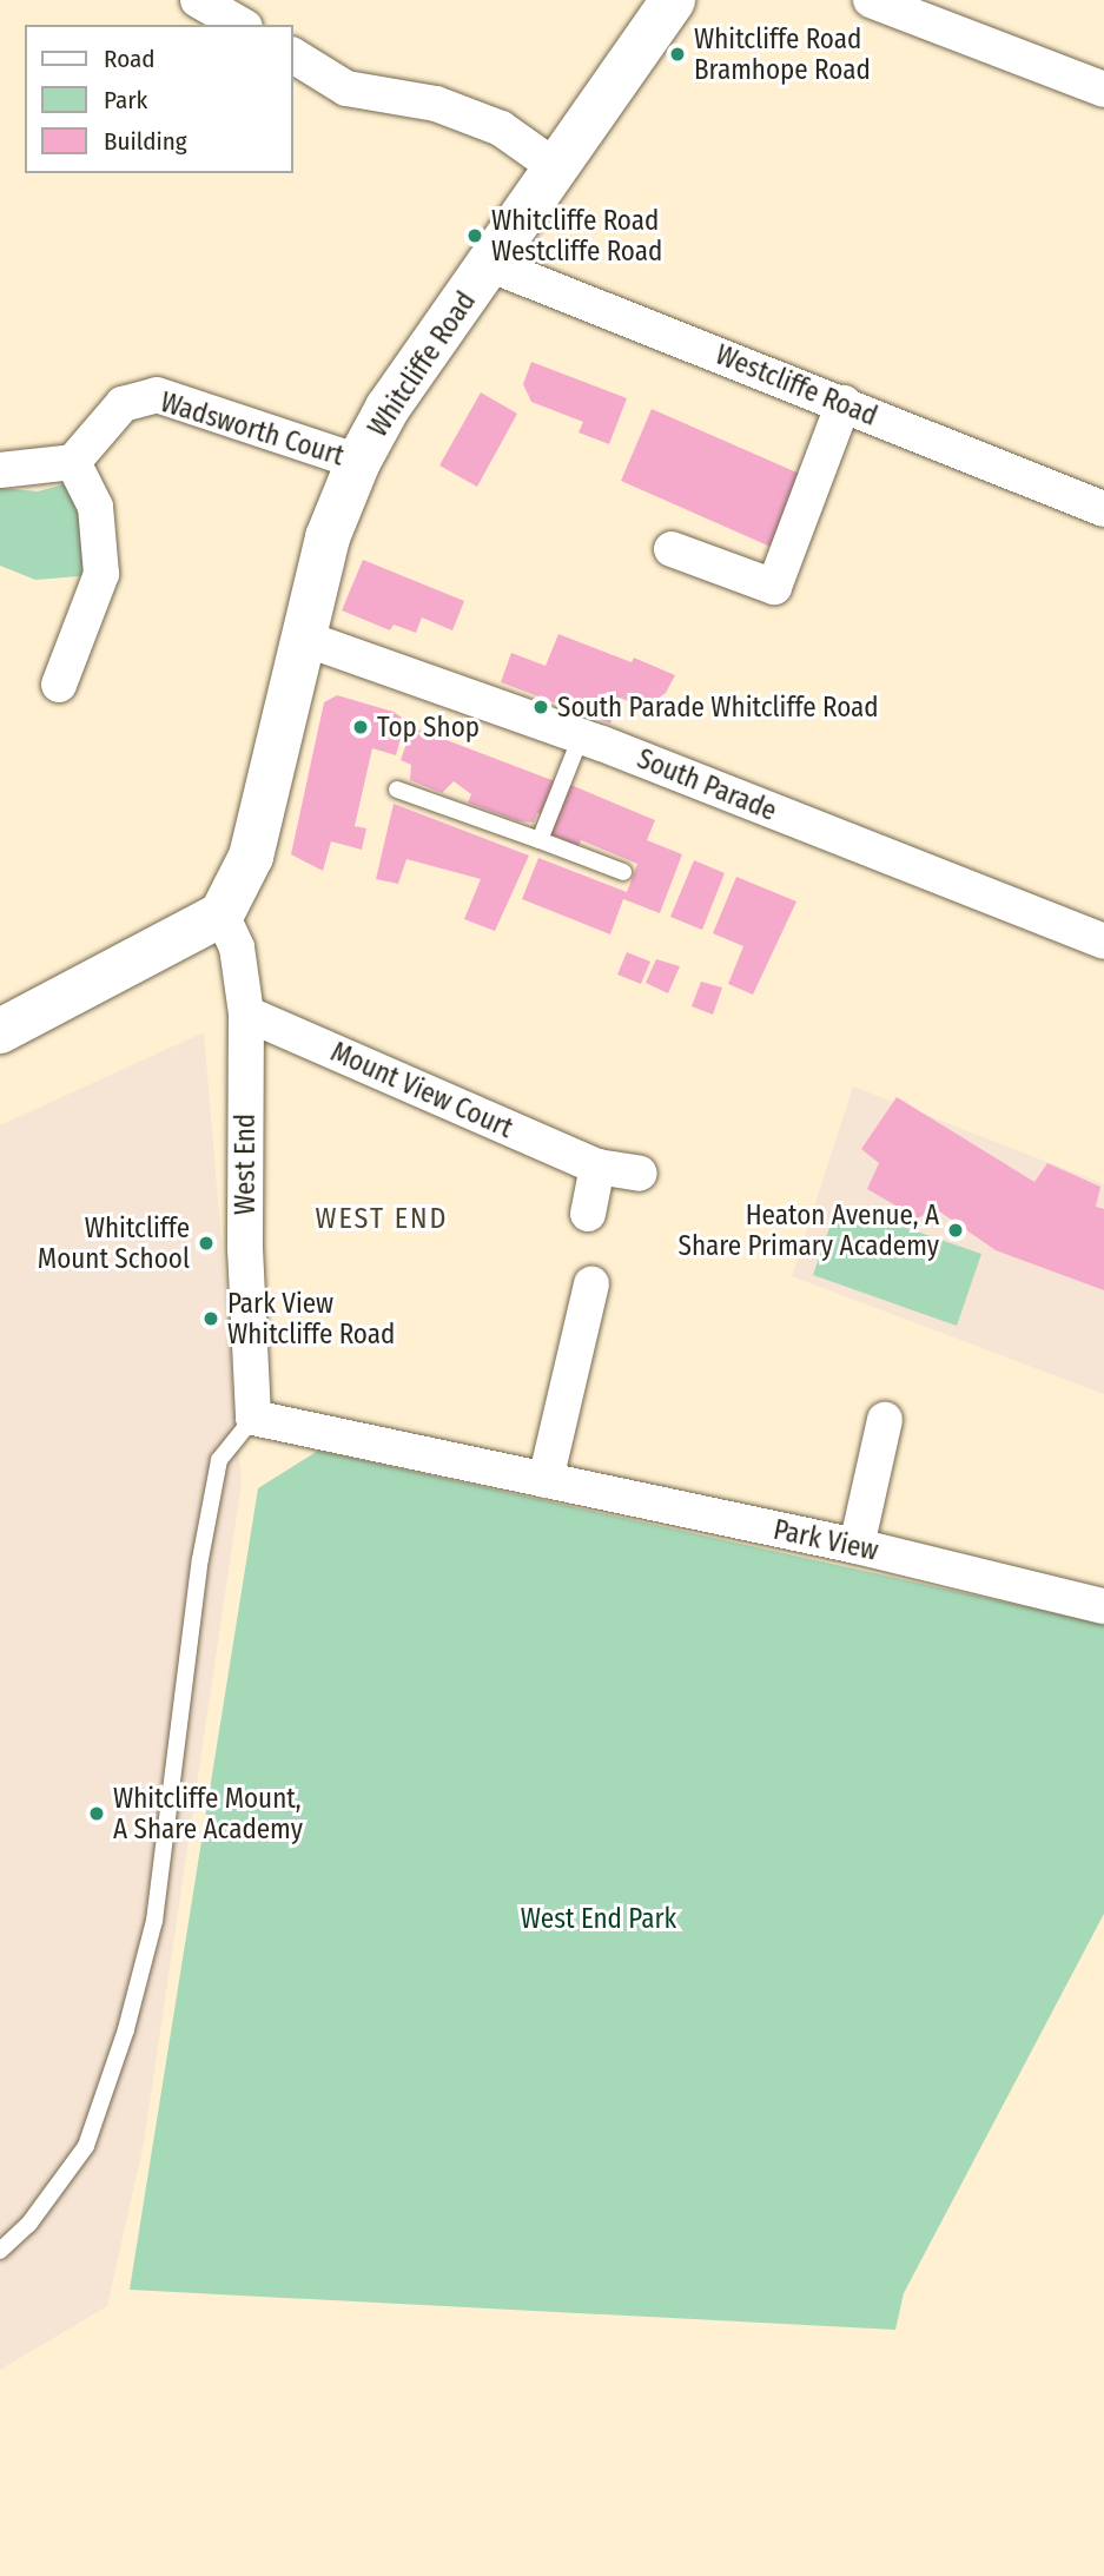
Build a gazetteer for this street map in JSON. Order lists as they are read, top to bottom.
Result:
{
  "streets": {
    "main road": ["Whitcliffe Road"],
    "street": [
      "Westcliffe Road",
      "Wadsworth Court",
      "South Parade",
      "Mount View Court",
      "West End",
      "Park View"
    ]
  },
  "crossings": [
    ["Whitcliffe Road", "Westcliffe Road"],
    ["Whitcliffe Road", "Wadsworth Court"],
    ["Whitcliffe Road", "South Parade"],
    ["Whitcliffe Road", "West End"],
    ["Mount View Court", "West End"],
    ["West End", "Park View"]
  ],
  "districts": ["WEST END"],
  "parks": ["West End Park"],
  "places": [
    "Whitcliffe Road Bramhope Road",
    "Whitcliffe Road Westcliffe Road",
    "South Parade Whitcliffe Road",
    "Top Shop",
    "Heaton Avenue, A Share Primary Academy",
    "Whitcliffe Mount School",
    "Park View Whitcliffe Road",
    "Whitcliffe Mount, A Share Academy"
  ],
  "legend": ["Road", "Park", "Building"]
}
